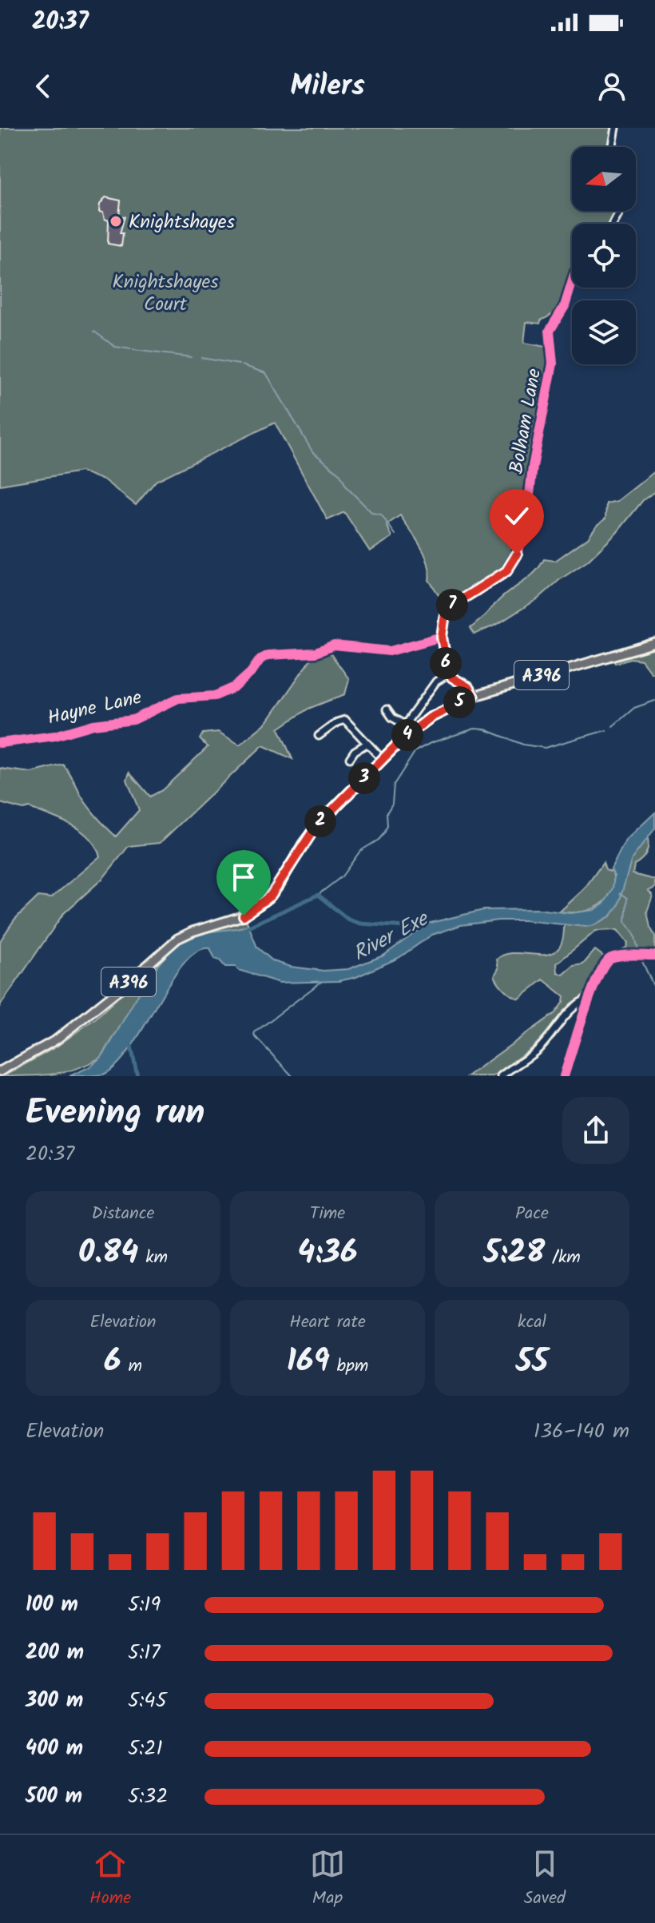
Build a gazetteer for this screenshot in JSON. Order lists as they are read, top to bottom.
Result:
{
  "streets": {
    "main road": ["A396"],
    "street": ["Bolham Lane", "Hayne Lane"]
  },
  "crossings": [
    ["Bolham Lane", "Hayne Lane"]
  ],
  "water": ["River Exe"],
  "parks": ["Knightshayes Court"],
  "places": ["Knightshayes"],
  "north": "left",
  "page": {
    "status": "20:37",
    "header": "Milers",
    "pins": [
      "7",
      "6",
      "5",
      "4",
      "3",
      "2"
    ],
    "heading": ["Evening run", "20:37"],
    "stats": [
      ["Distance", "0.84 km"],
      ["Time", "4:36"],
      ["Pace", "5:28 /km"],
      ["Elevation", "6 m"],
      ["Heart rate", "169 bpm"],
      ["kcal", "55"]
    ],
    "chart": ["Elevation", "136–140 m"],
    "list": [
      {
        "name": "100 m",
        "note": "5:19"
      },
      {
        "name": "200 m",
        "note": "5:17"
      },
      {
        "name": "300 m",
        "note": "5:45"
      },
      {
        "name": "400 m",
        "note": "5:21"
      },
      {
        "name": "500 m",
        "note": "5:32"
      }
    ],
    "tabs": ["Home", "Map", "Saved"]
  }
}
